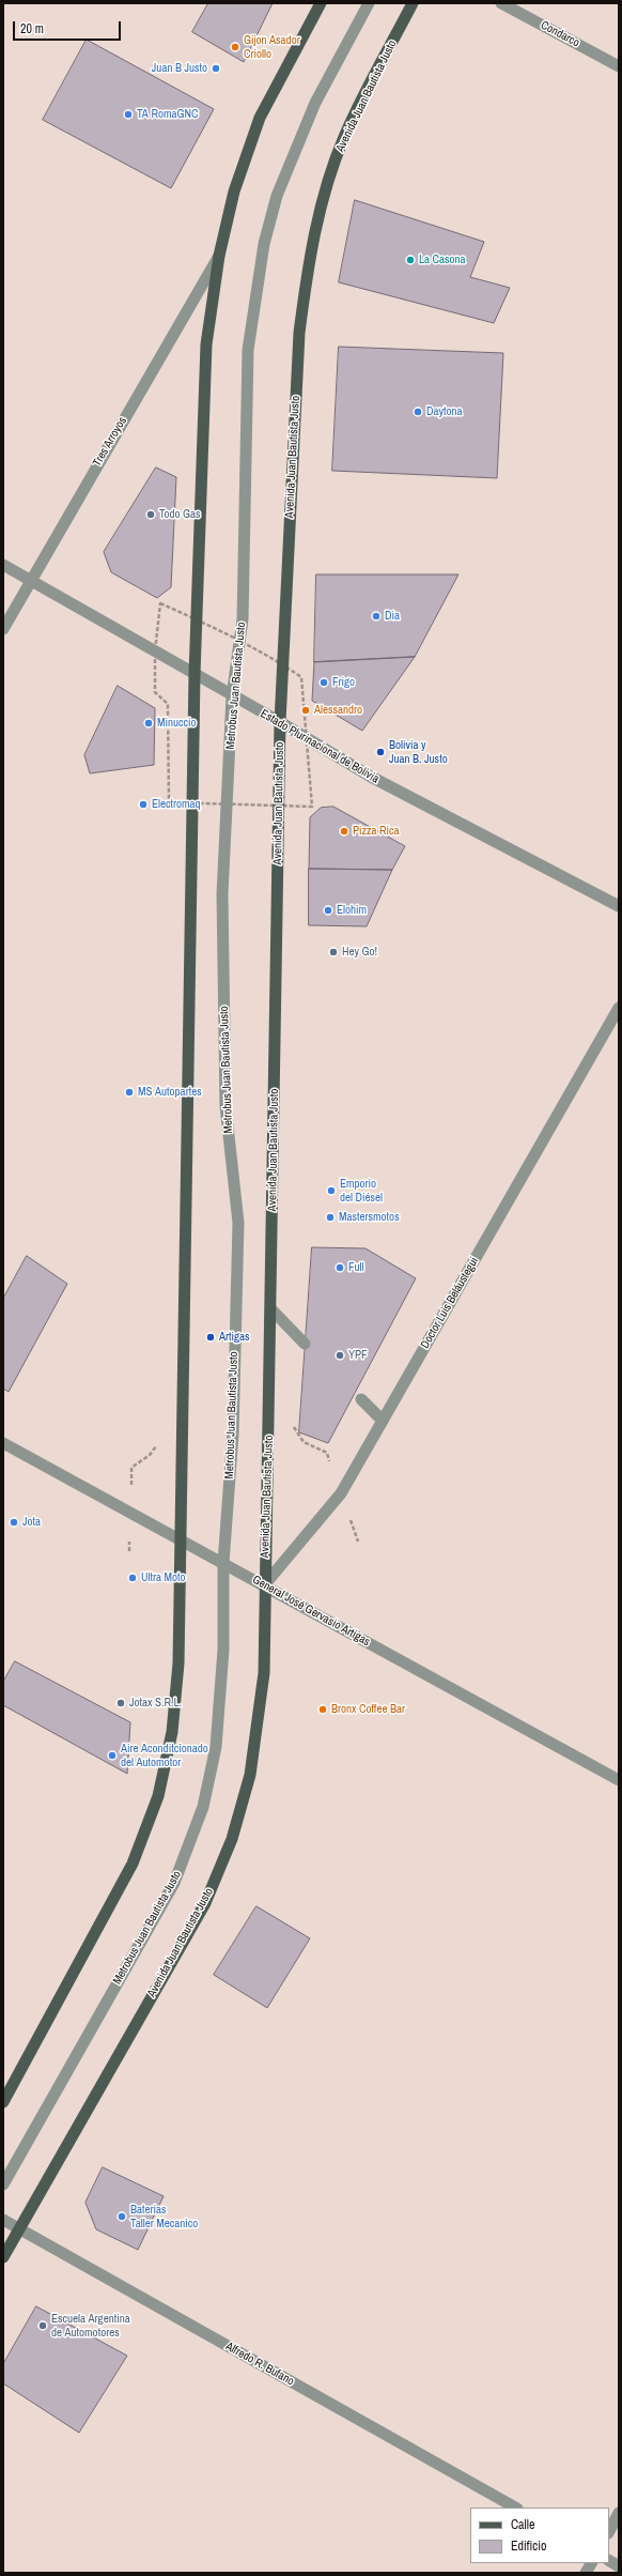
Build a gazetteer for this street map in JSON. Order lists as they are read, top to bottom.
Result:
{
  "streets": {
    "main road": ["Avenida Juan Bautista Justo"],
    "street": [
      "Condarco",
      "Tres Arroyos",
      "Metrobus Juan Bautista Justo",
      "Estado Plurinacional de Bolivia",
      "Doctor Luis Beláustegui",
      "General José Gervasio Artigas",
      "Alfredo R. Bufano"
    ]
  },
  "crossings": [
    ["Avenida Juan Bautista Justo", "Estado Plurinacional de Bolivia"],
    ["Avenida Juan Bautista Justo", "Doctor Luis Beláustegui"],
    ["Avenida Juan Bautista Justo", "General José Gervasio Artigas"],
    ["Avenida Juan Bautista Justo", "Alfredo R. Bufano"],
    ["Tres Arroyos", "Estado Plurinacional de Bolivia"],
    ["Metrobus Juan Bautista Justo", "Estado Plurinacional de Bolivia"],
    ["Metrobus Juan Bautista Justo", "General José Gervasio Artigas"],
    ["Doctor Luis Beláustegui", "General José Gervasio Artigas"]
  ],
  "places": [
    "Gijon Asador Criollo",
    "Juan B Justo",
    "TA RomaGNC",
    "La Casona",
    "Daytona",
    "Todo Gas",
    "Dia",
    "Frigo",
    "Alessandro",
    "Minuccio",
    "Bolivia y Juan B. Justo",
    "Electromaq",
    "Pizza Rica",
    "Elohim",
    "Hey Go!",
    "MS Autopartes",
    "Emporio del Diésel",
    "Mastersmotos",
    "Full",
    "Artigas",
    "YPF",
    "Jota",
    "Ultra Moto",
    "Jotax S.R.L.",
    "Bronx Coffee Bar",
    "Aire Aconditcionado del Automotor",
    "Baterias Taller Mecanico",
    "Escuela Argentina de Automotores"
  ],
  "legend": ["Calle", "Edificio"],
  "scale_bar": "20 m"
}
